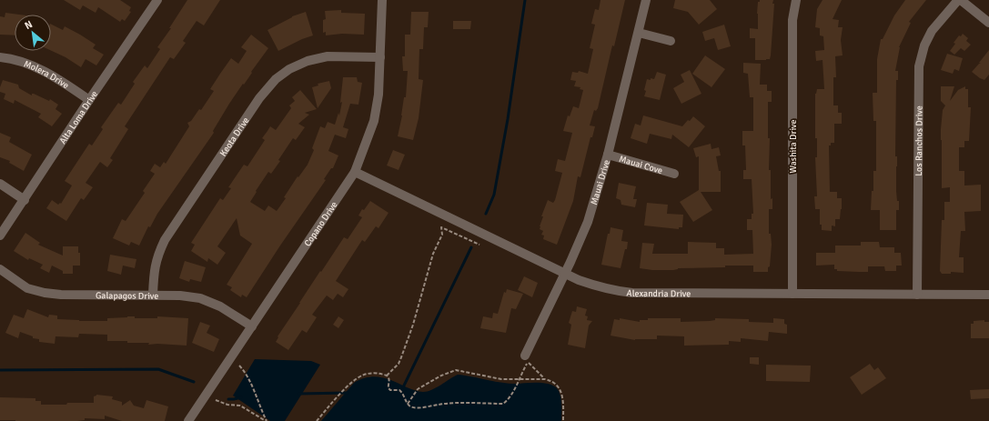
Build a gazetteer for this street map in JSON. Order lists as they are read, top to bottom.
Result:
{
  "streets": {
    "street": [
      "Molera Drive",
      "Alta Loma Drive",
      "Keota Drive",
      "Los Ranchos Drive",
      "Washita Drive",
      "Mauai Cove",
      "Mauai Drive",
      "Copano Drive",
      "Alexandria Drive",
      "Galapagos Drive"
    ]
  },
  "crossings": [
    ["Molera Drive", "Alta Loma Drive"],
    ["Keota Drive", "Copano Drive"],
    ["Keota Drive", "Galapagos Drive"],
    ["Los Ranchos Drive", "Alexandria Drive"],
    ["Washita Drive", "Alexandria Drive"],
    ["Mauai Cove", "Mauai Drive"],
    ["Mauai Drive", "Alexandria Drive"],
    ["Copano Drive", "Alexandria Drive"],
    ["Copano Drive", "Galapagos Drive"]
  ],
  "north": "top left"
}
